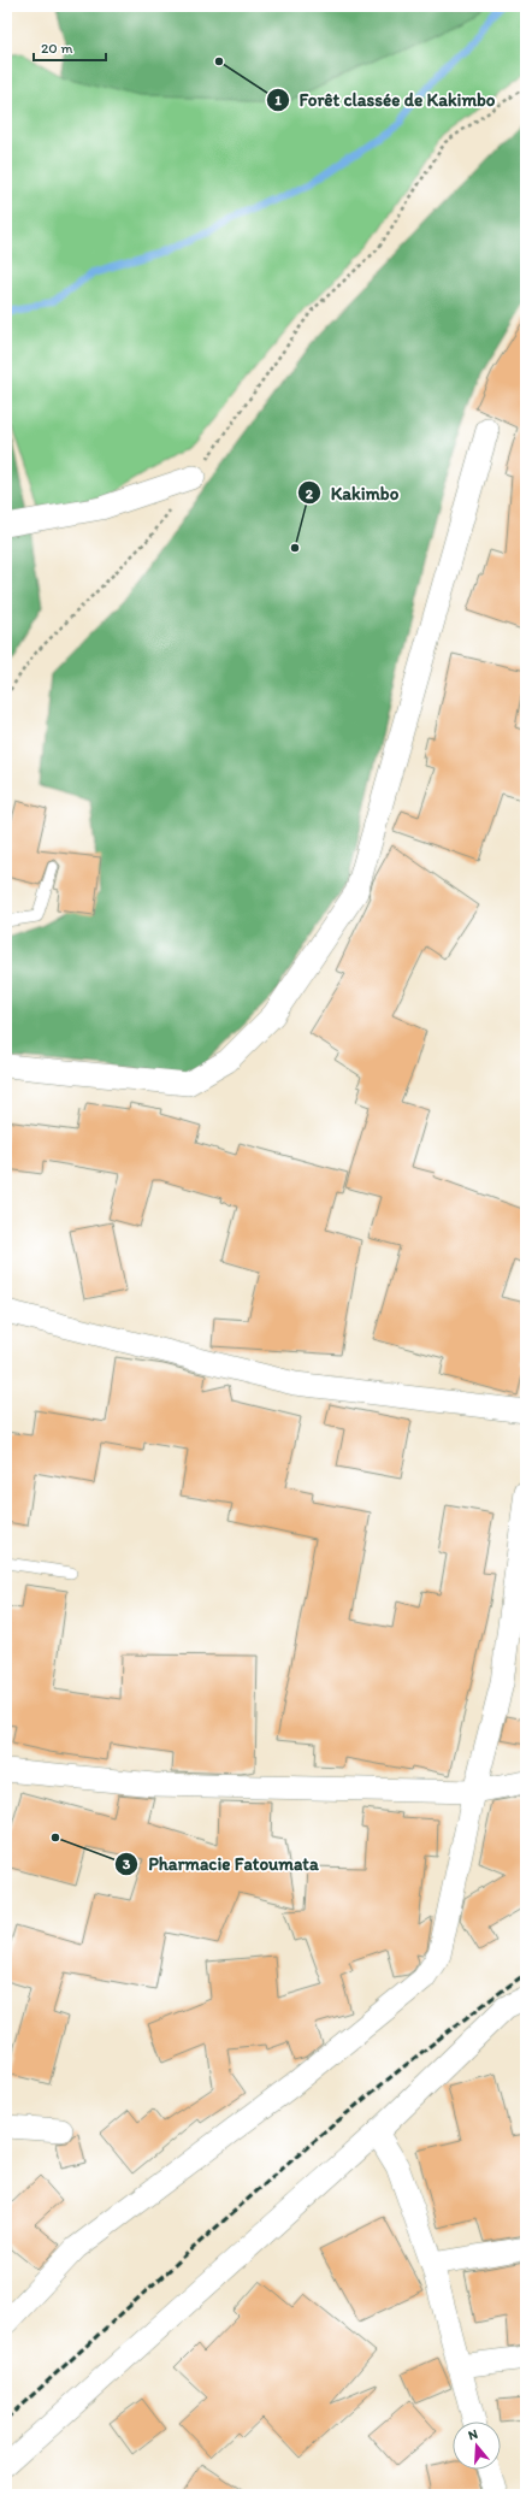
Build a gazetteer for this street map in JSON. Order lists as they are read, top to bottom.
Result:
{
  "places": ["Forêt classée de Kakimbo", "Kakimbo", "Pharmacie Fatoumata"],
  "scale_bar": "20 m",
  "north": "top"
}
